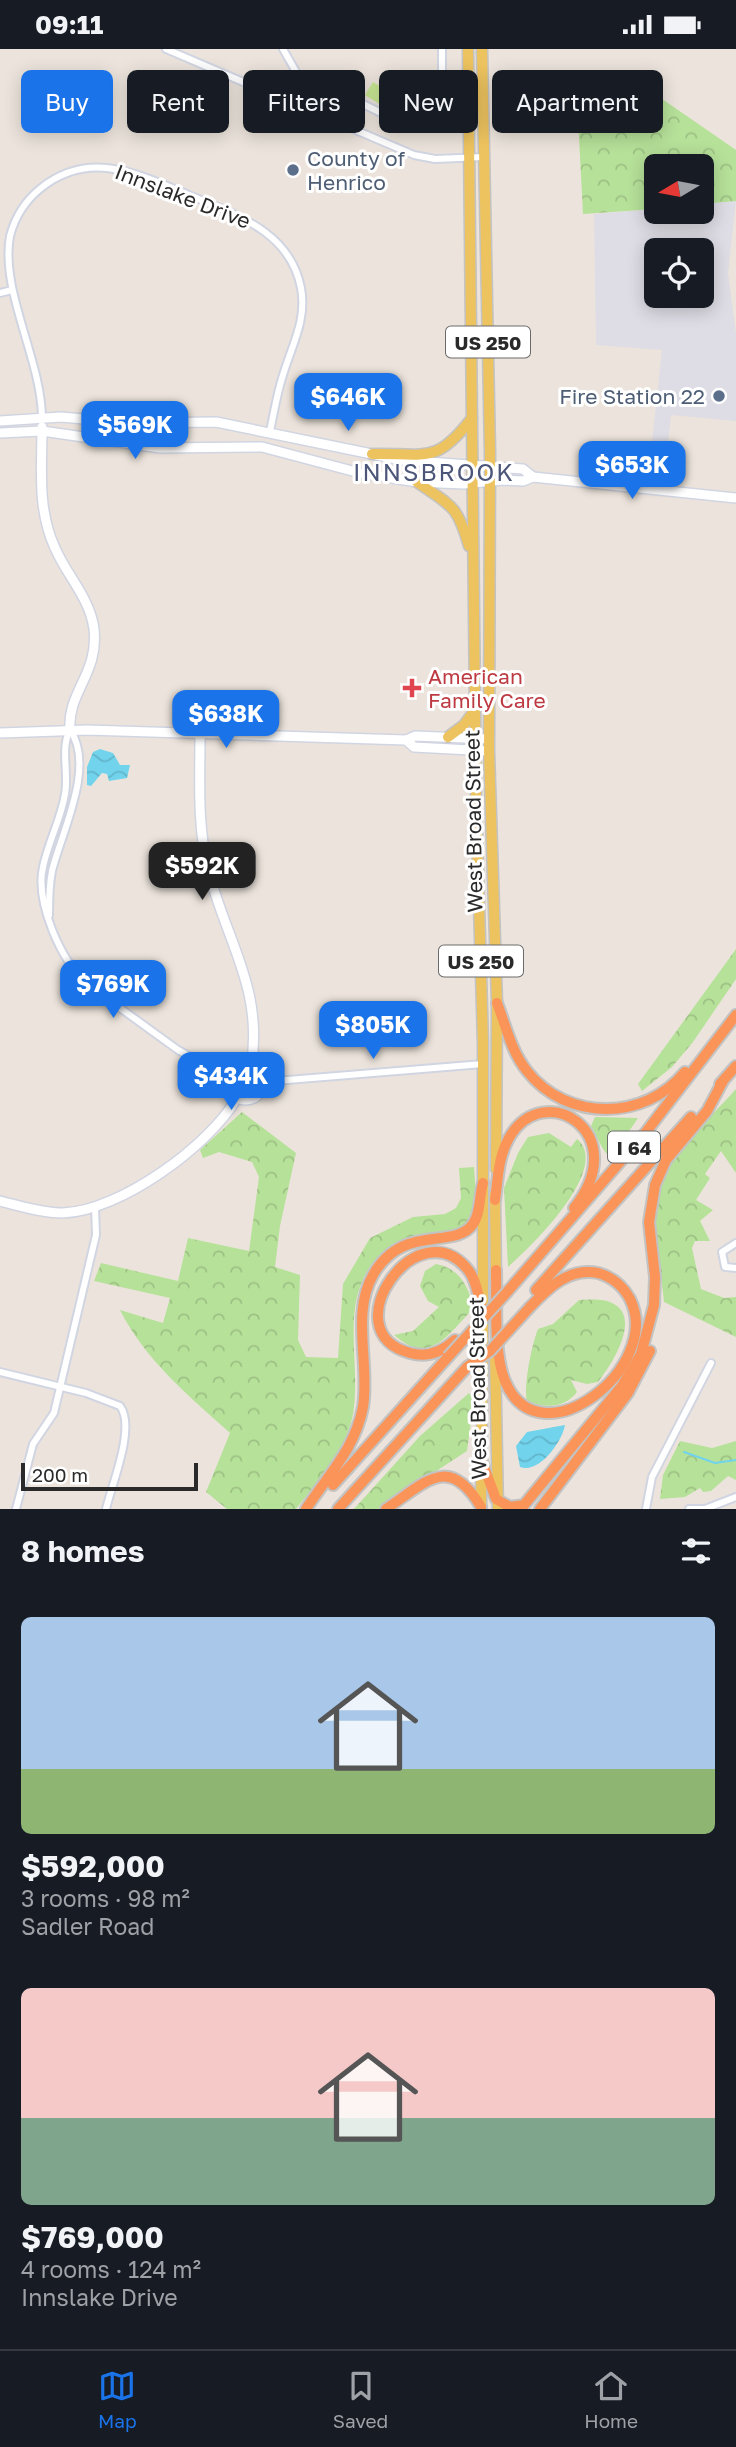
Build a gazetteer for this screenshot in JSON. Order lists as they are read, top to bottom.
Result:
{
  "streets": {
    "highway": ["I 64"],
    "main road": ["US 250", "West Broad Street"],
    "street": ["Innslake Drive"]
  },
  "districts": ["INNSBROOK"],
  "places": {
    "other": ["County of Henrico", "Fire Station 22"],
    "health": ["American Family Care"]
  },
  "scale_bar": "200 m",
  "north": "left",
  "page": {
    "status": "09:11",
    "chip": [
      "Buy",
      "Rent",
      "Filters",
      "New",
      "Apartment"
    ],
    "price": [
      "$646K",
      "$569K",
      "$653K",
      "$638K",
      "$592K",
      "$769K",
      "$805K",
      "$434K"
    ],
    "scale": "200 m",
    "heading": "8 homes",
    "list": [
      {
        "name": "$592,000",
        "note": "3 rooms · 98 m² · Sadler Road"
      },
      {
        "name": "$769,000",
        "note": "4 rooms · 124 m² · Innslake Drive"
      }
    ],
    "tabs": ["Map", "Saved", "Home"]
  }
}
